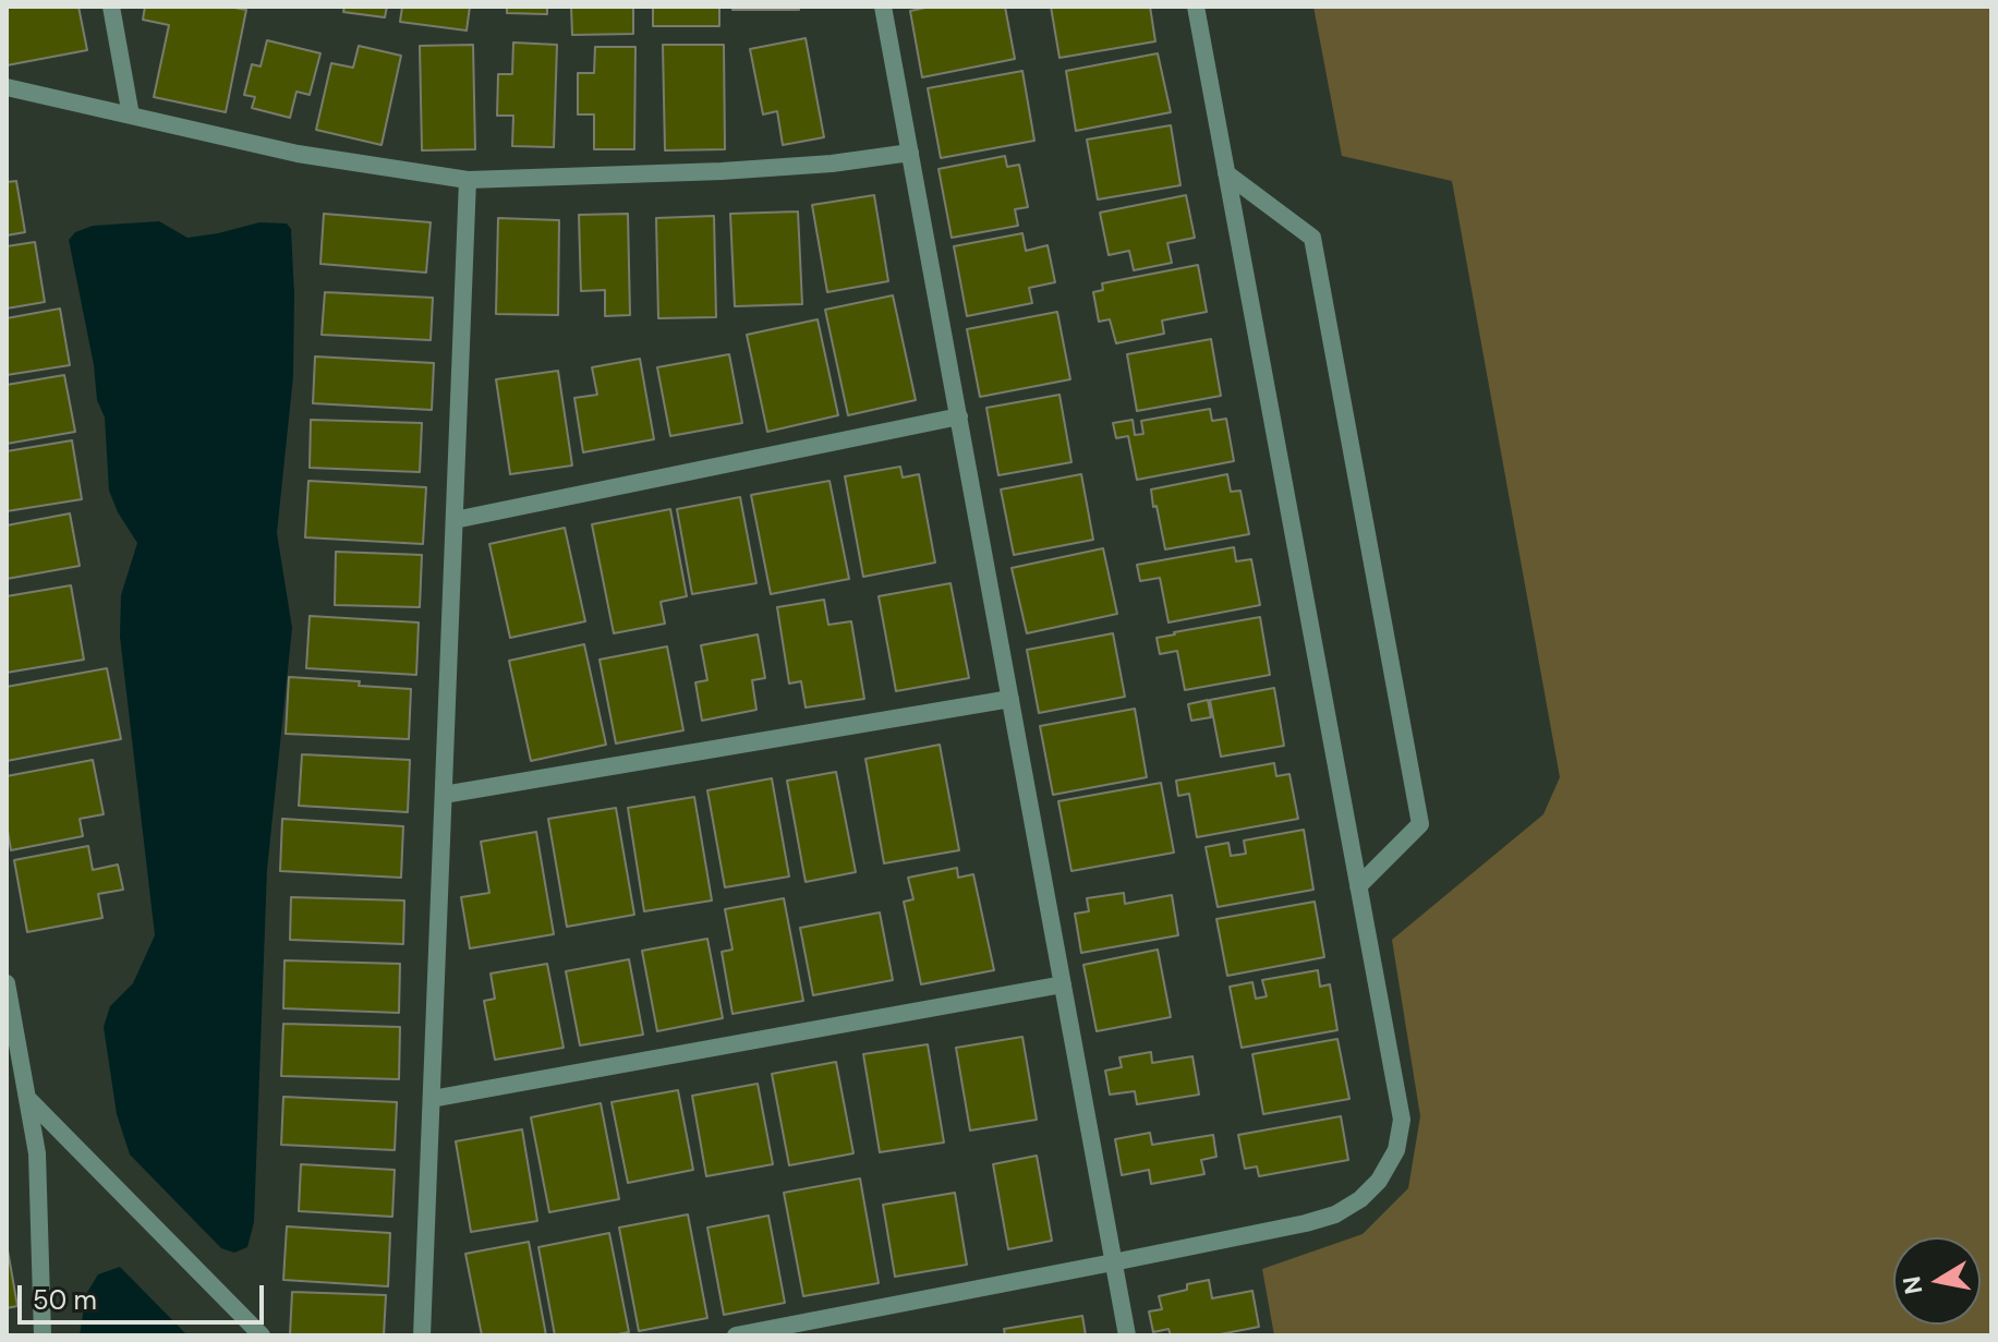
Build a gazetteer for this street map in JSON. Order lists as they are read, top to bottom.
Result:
{
  "scale_bar": "50 m",
  "north": "left"
}
